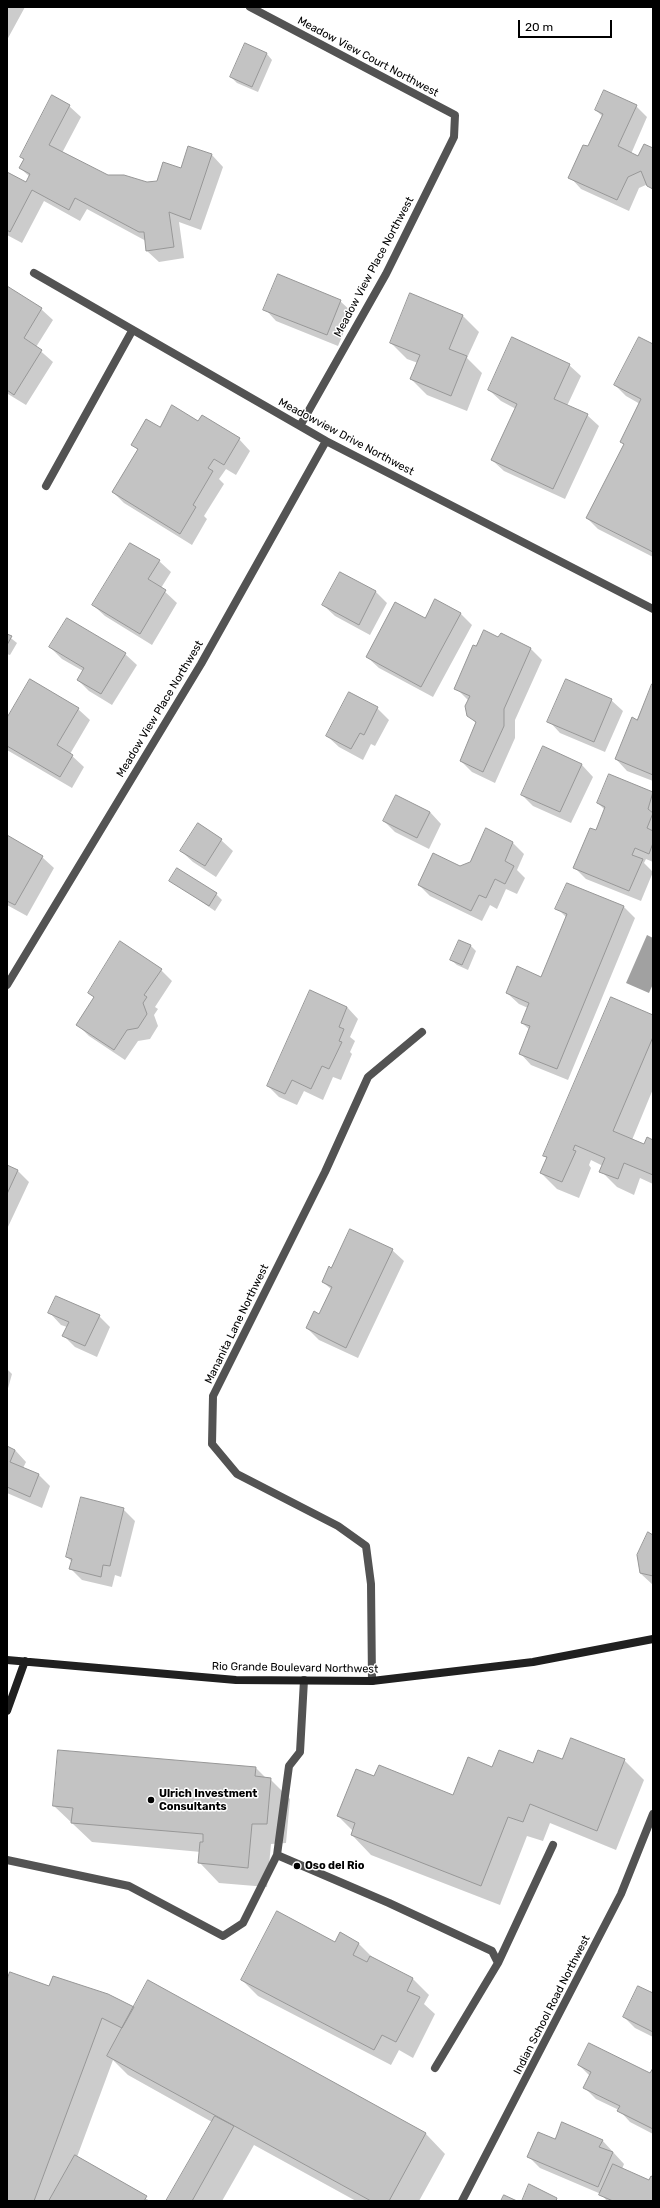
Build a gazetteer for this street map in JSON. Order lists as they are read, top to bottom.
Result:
{
  "streets": {
    "main road": ["Rio Grande Boulevard Northwest"],
    "street": [
      "Meadow View Court Northwest",
      "Meadow View Place Northwest",
      "Meadowview Drive Northwest",
      "Mananita Lane Northwest",
      "Indian School Road Northwest"
    ]
  },
  "crossings": [
    ["Meadow View Court Northwest", "Meadow View Place Northwest"],
    ["Meadow View Place Northwest", "Meadowview Drive Northwest"],
    ["Mananita Lane Northwest", "Rio Grande Boulevard Northwest"]
  ],
  "places": ["Ulrich Investment Consultants", "Oso del Rio"],
  "scale_bar": "20 m"
}
